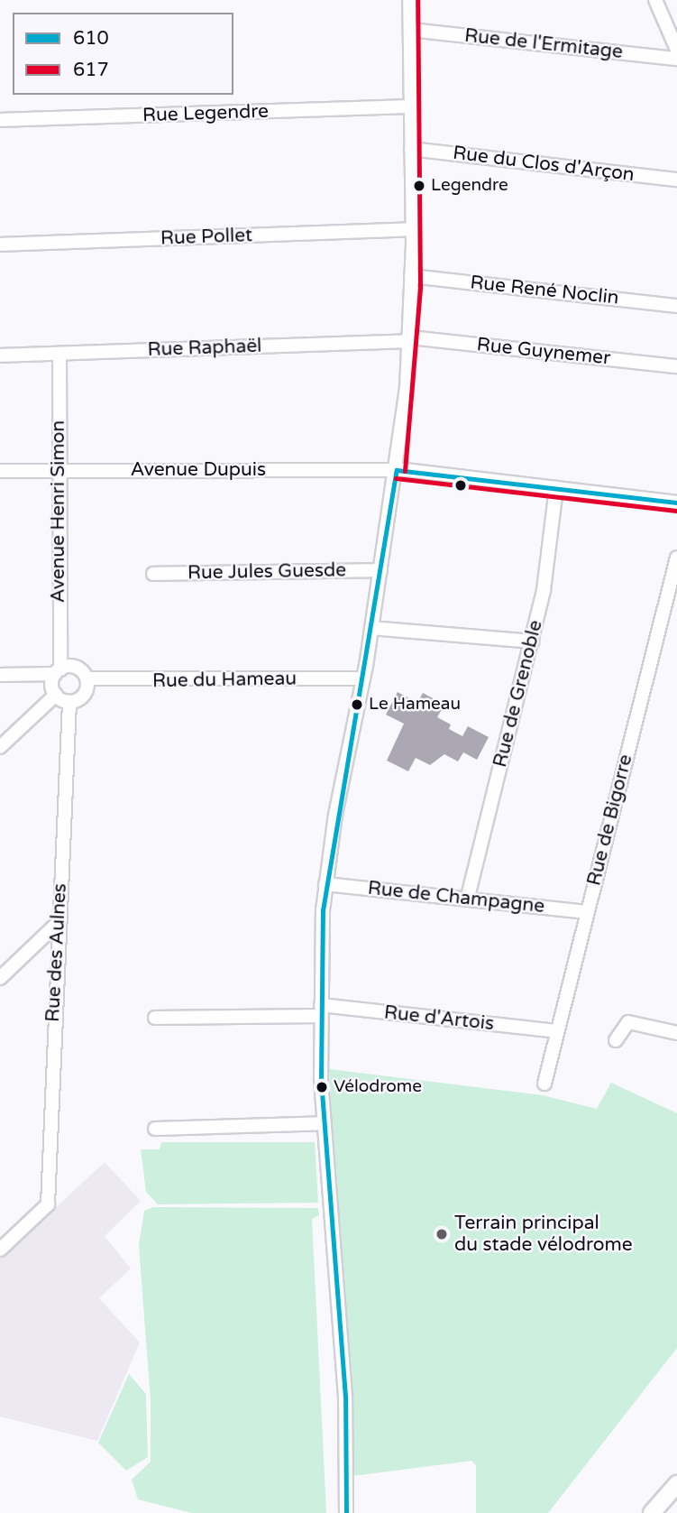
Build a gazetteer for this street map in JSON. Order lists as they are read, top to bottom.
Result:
{
  "streets": {
    "street": [
      "Rue de l'Ermitage",
      "Rue Legendre",
      "Rue du Clos d'Arçon",
      "Rue Pollet",
      "Rue René Noclin",
      "Rue Raphaël",
      "Rue Guynemer",
      "Avenue Dupuis",
      "Avenue Henri Simon",
      "Rue Jules Guesde",
      "Rue du Hameau",
      "Rue de Grenoble",
      "Rue de Bigorre",
      "Rue de Champagne",
      "Rue des Aulnes",
      "Rue d'Artois"
    ]
  },
  "crossings": [
    ["Rue Raphaël", "Rue Guynemer"],
    ["Rue Raphaël", "Avenue Henri Simon"],
    ["Avenue Dupuis", "Avenue Henri Simon"],
    ["Avenue Dupuis", "Rue de Grenoble"],
    ["Avenue Henri Simon", "Rue du Hameau"],
    ["Avenue Henri Simon", "Rue des Aulnes"],
    ["Rue du Hameau", "Rue des Aulnes"],
    ["Rue de Grenoble", "Rue de Champagne"],
    ["Rue de Bigorre", "Rue de Champagne"],
    ["Rue de Bigorre", "Rue d'Artois"]
  ],
  "places": [
    "Legendre",
    "Le Hameau",
    "Vélodrome",
    "Terrain principal du stade vélodrome"
  ],
  "lines": ["transit line 617", "transit line 610"],
  "legend": ["610", "617"]
}
